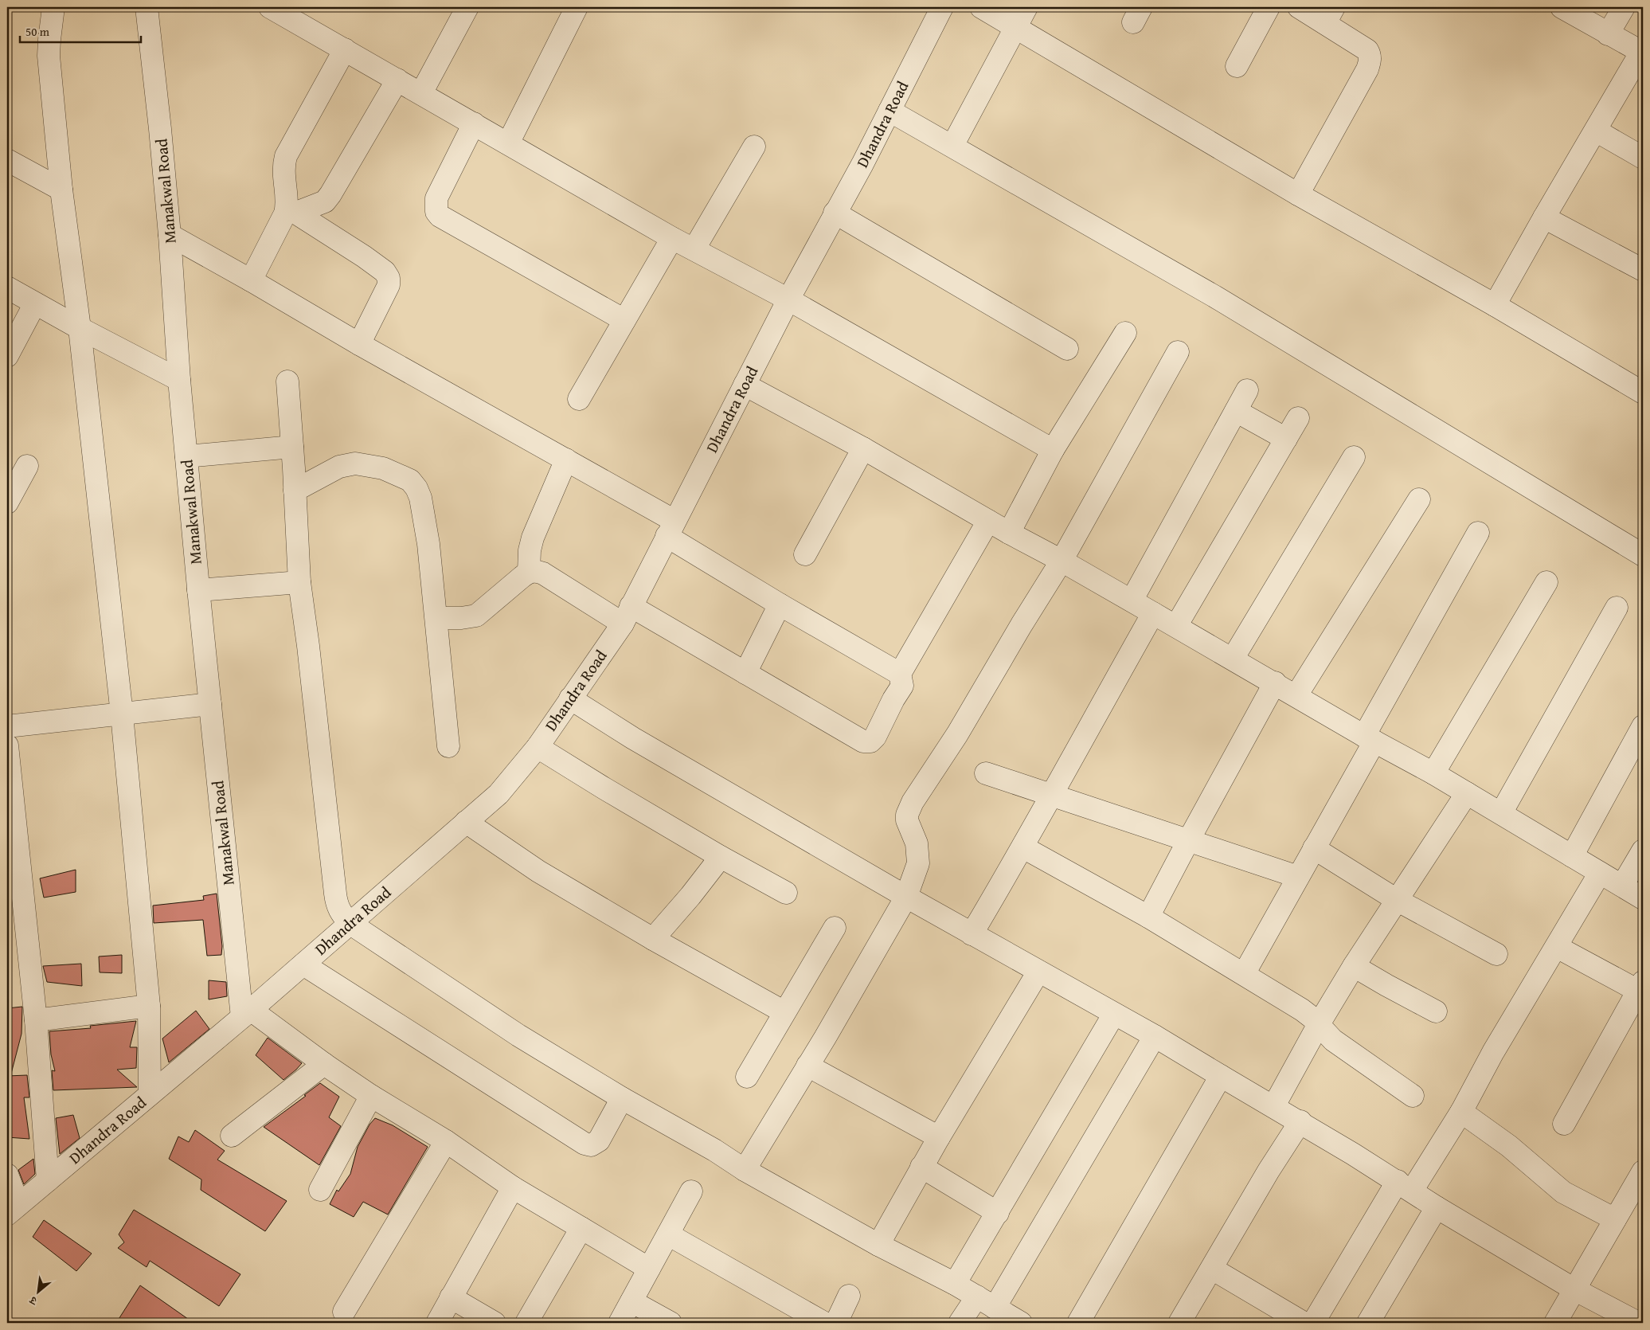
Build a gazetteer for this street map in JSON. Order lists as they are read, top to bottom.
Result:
{
  "streets": {
    "street": ["Dhandra Road", "Manakwal Road"]
  },
  "crossings": [
    ["Dhandra Road", "Manakwal Road"]
  ],
  "scale_bar": "50 m",
  "north": "bottom left"
}
